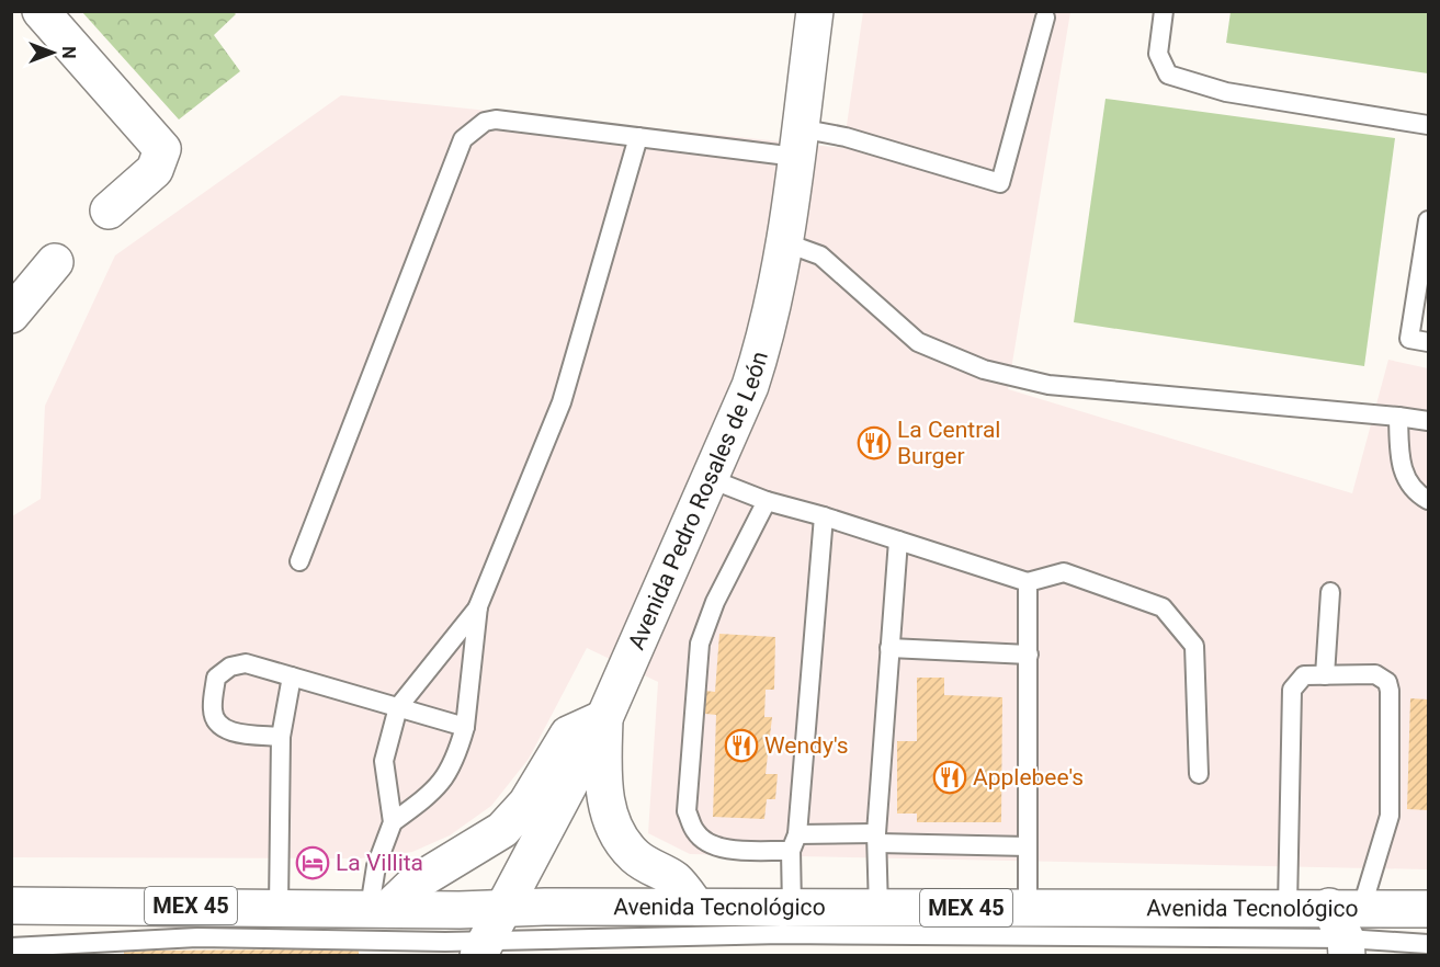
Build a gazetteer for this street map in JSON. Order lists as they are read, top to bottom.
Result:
{
  "streets": {
    "main road": ["Avenida Pedro Rosales de León", "MEX 45", "Avenida Tecnológico"]
  },
  "crossings": [
    ["Avenida Pedro Rosales de León", "Avenida Tecnológico"]
  ],
  "places": {
    "restaurant": ["La Central Burger", "Wendy's", "Applebee's"],
    "hotel": ["La Villita"]
  },
  "north": "right"
}
